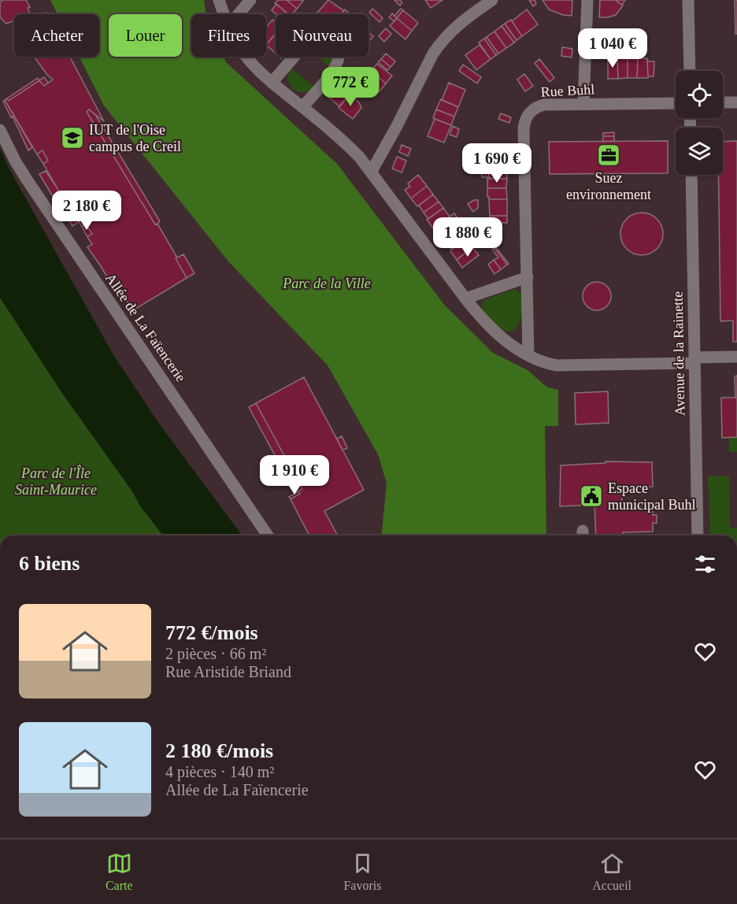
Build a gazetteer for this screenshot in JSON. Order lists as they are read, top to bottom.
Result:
{
  "streets": {
    "street": ["Rue Buhl", "Allée de La Faïencerie", "Avenue de la Rainette"]
  },
  "parks": ["Parc de la Ville", "Parc de l'Île Saint-Maurice"],
  "places": {
    "school or university": ["IUT de l'Oise campus de Creil"],
    "office": ["Suez environnement"],
    "public building": ["Espace municipal Buhl"]
  },
  "page": {
    "chip": [
      "Acheter",
      "Louer",
      "Filtres",
      "Nouveau"
    ],
    "price": [
      "1 040 €",
      "772 €",
      "1 690 €",
      "2 180 €",
      "1 880 €",
      "1 910 €"
    ],
    "heading": "6 biens",
    "list": [
      {
        "name": "772 €/mois",
        "note": "2 pièces · 66 m² · Rue Aristide Briand"
      },
      {
        "name": "2 180 €/mois",
        "note": "4 pièces · 140 m² · Allée de La Faïencerie"
      }
    ],
    "tabs": ["Carte", "Favoris", "Accueil"]
  }
}
